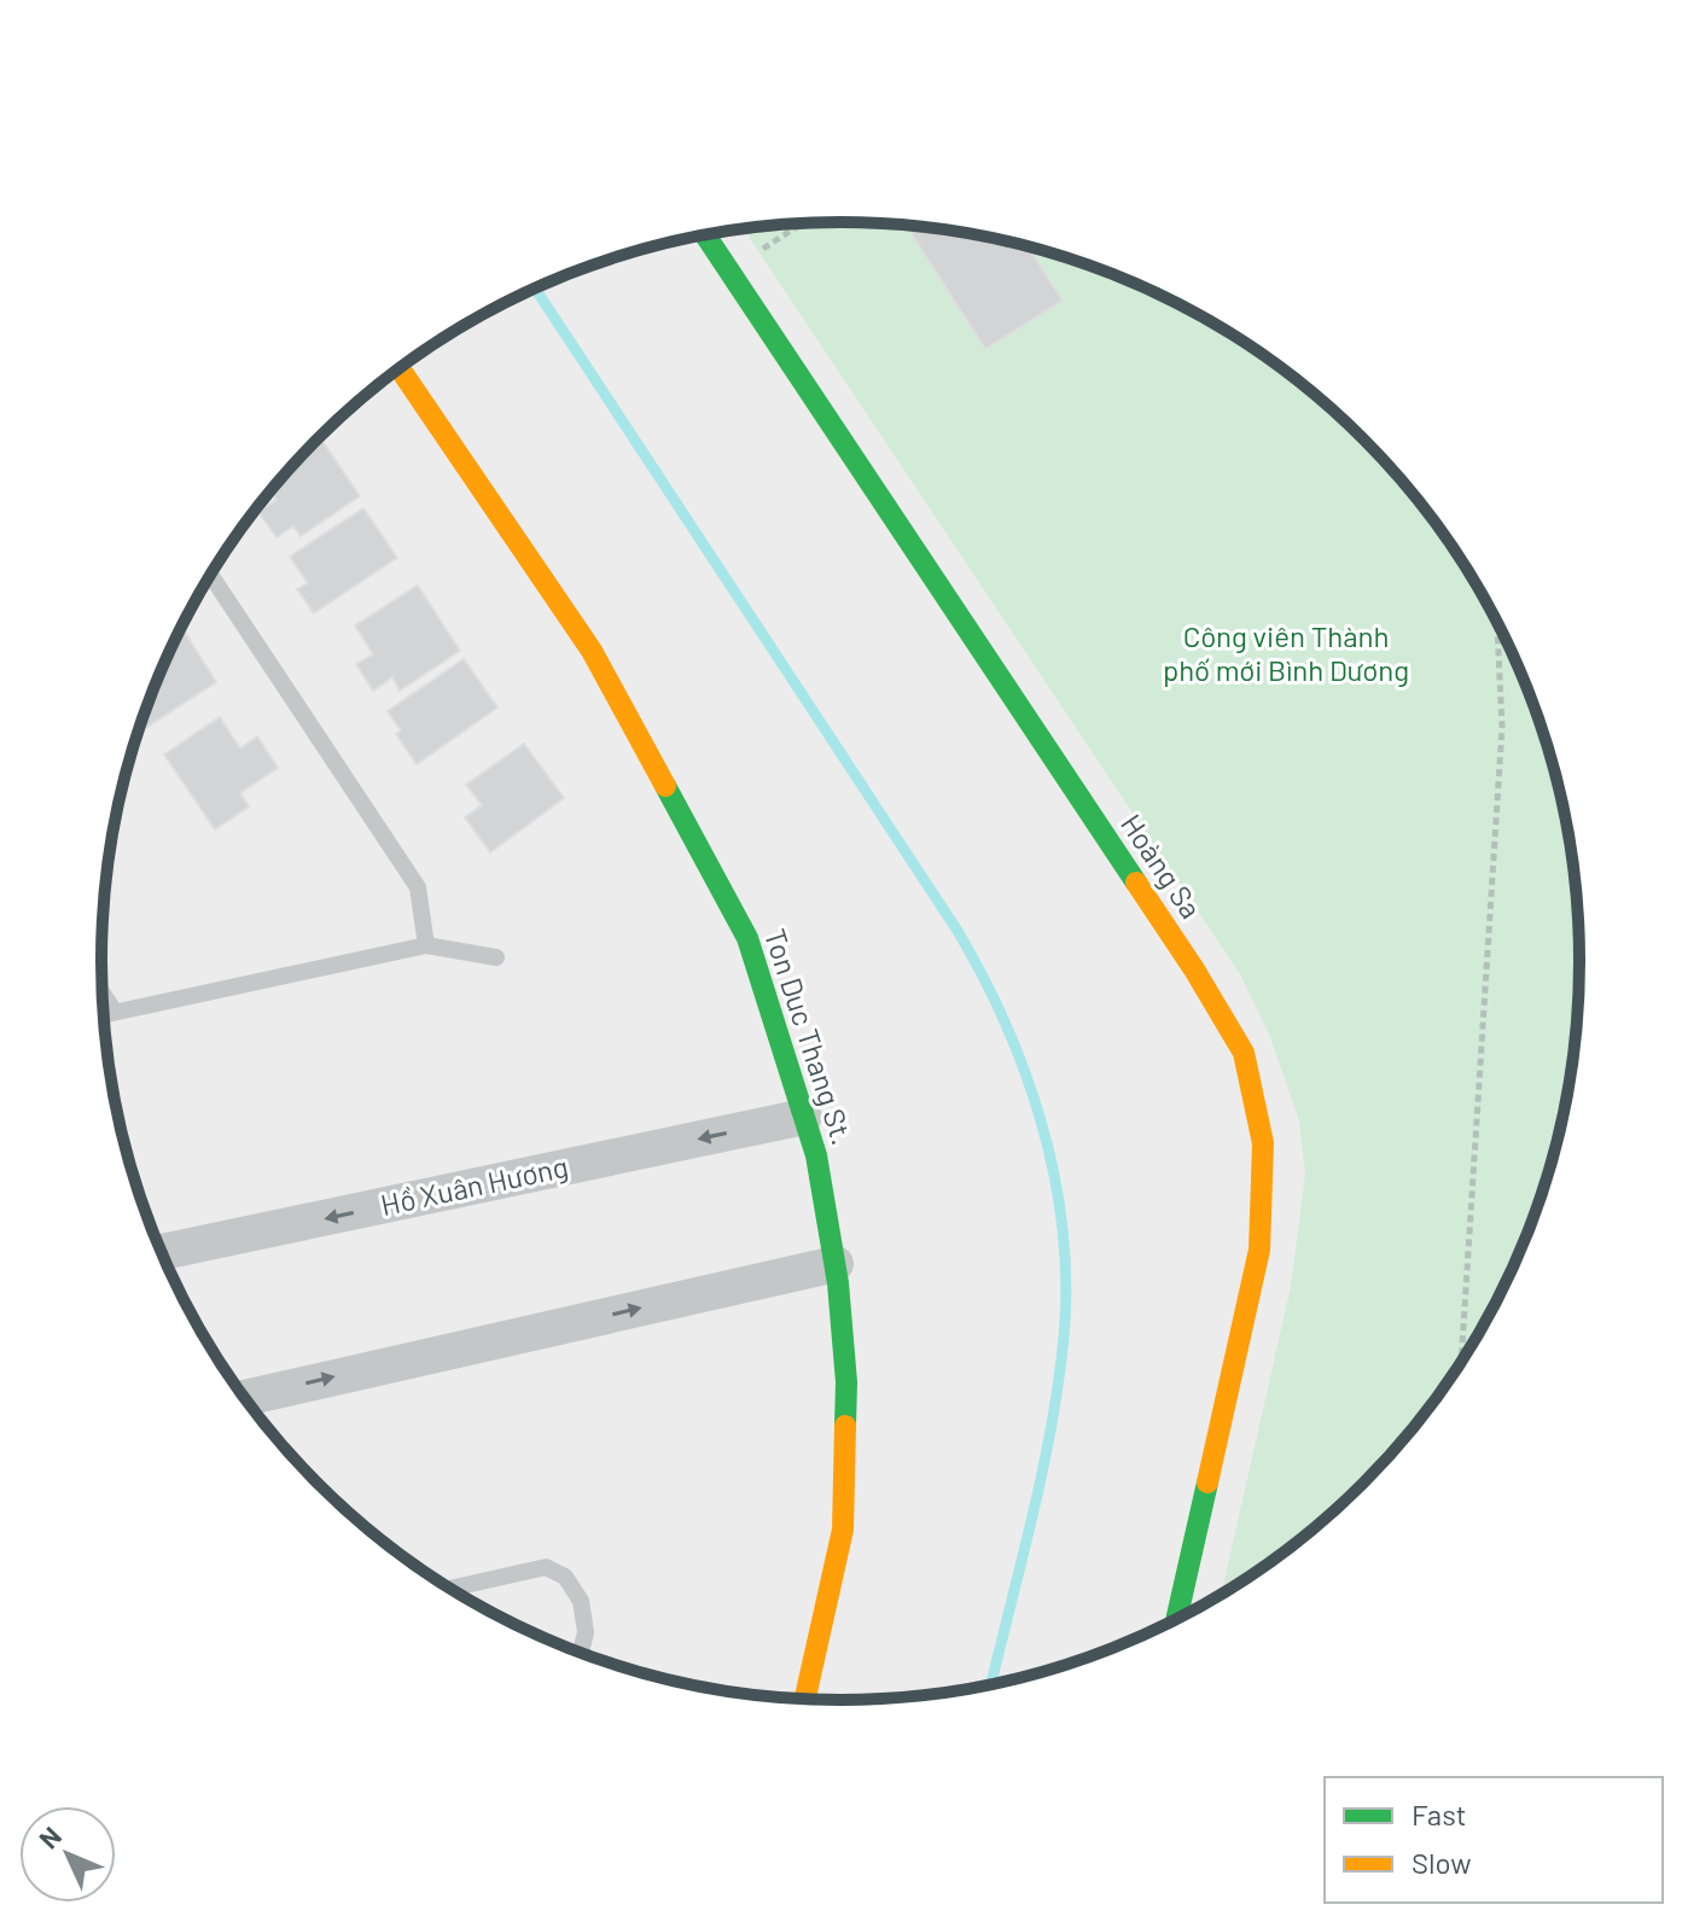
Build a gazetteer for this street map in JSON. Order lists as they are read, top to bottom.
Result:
{
  "streets": {
    "street": ["Hoàng Sa", "Ton Duc Thang St.", "Hồ Xuân Hương"]
  },
  "crossings": [
    ["Ton Duc Thang St.", "Hồ Xuân Hương"]
  ],
  "parks": ["Công viên Thành phố mới Bình Dương"],
  "legend": ["Fast", "Slow"],
  "north": "top left"
}
